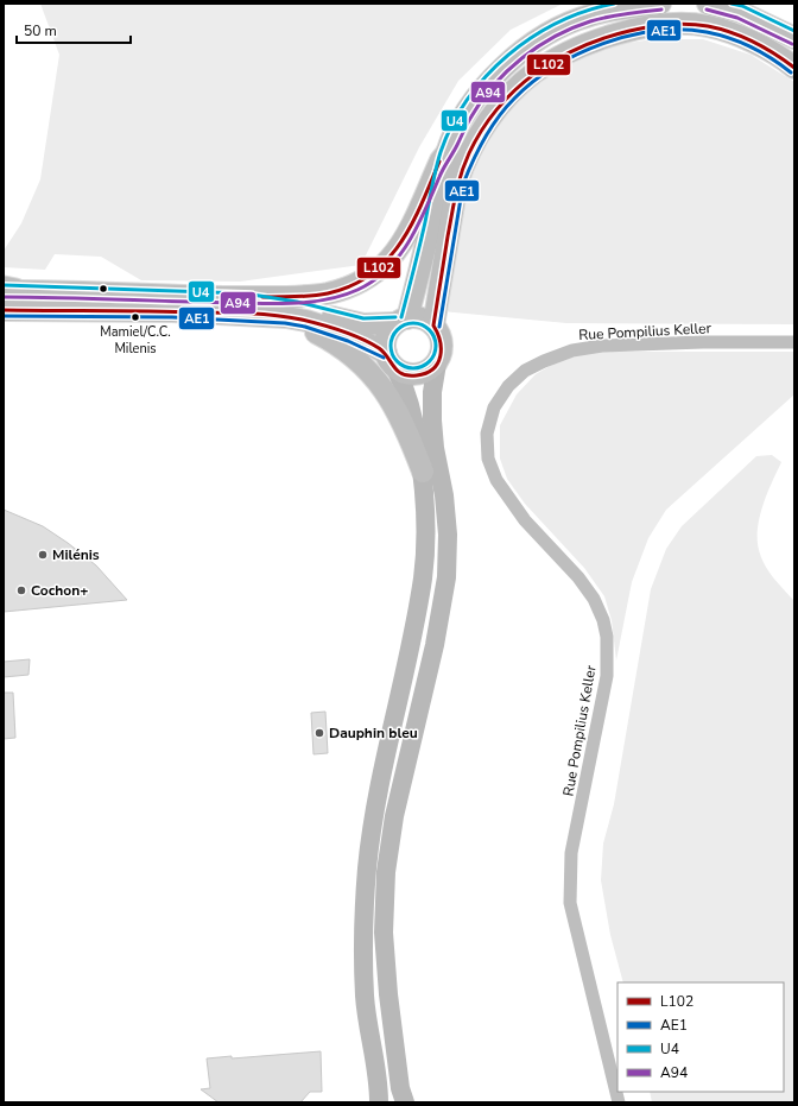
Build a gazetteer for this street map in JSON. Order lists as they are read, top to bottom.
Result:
{
  "streets": {
    "street": ["Rue Pompilius Keller"]
  },
  "places": [
    "Mamiel/C.C. Milenis",
    "Milénis",
    "Cochon+",
    "Dauphin bleu"
  ],
  "lines": [
    "transit line U4",
    "transit line A94",
    "transit line L102",
    "transit line AE1"
  ],
  "legend": [
    "L102",
    "AE1",
    "U4",
    "A94"
  ],
  "scale_bar": "50 m"
}
